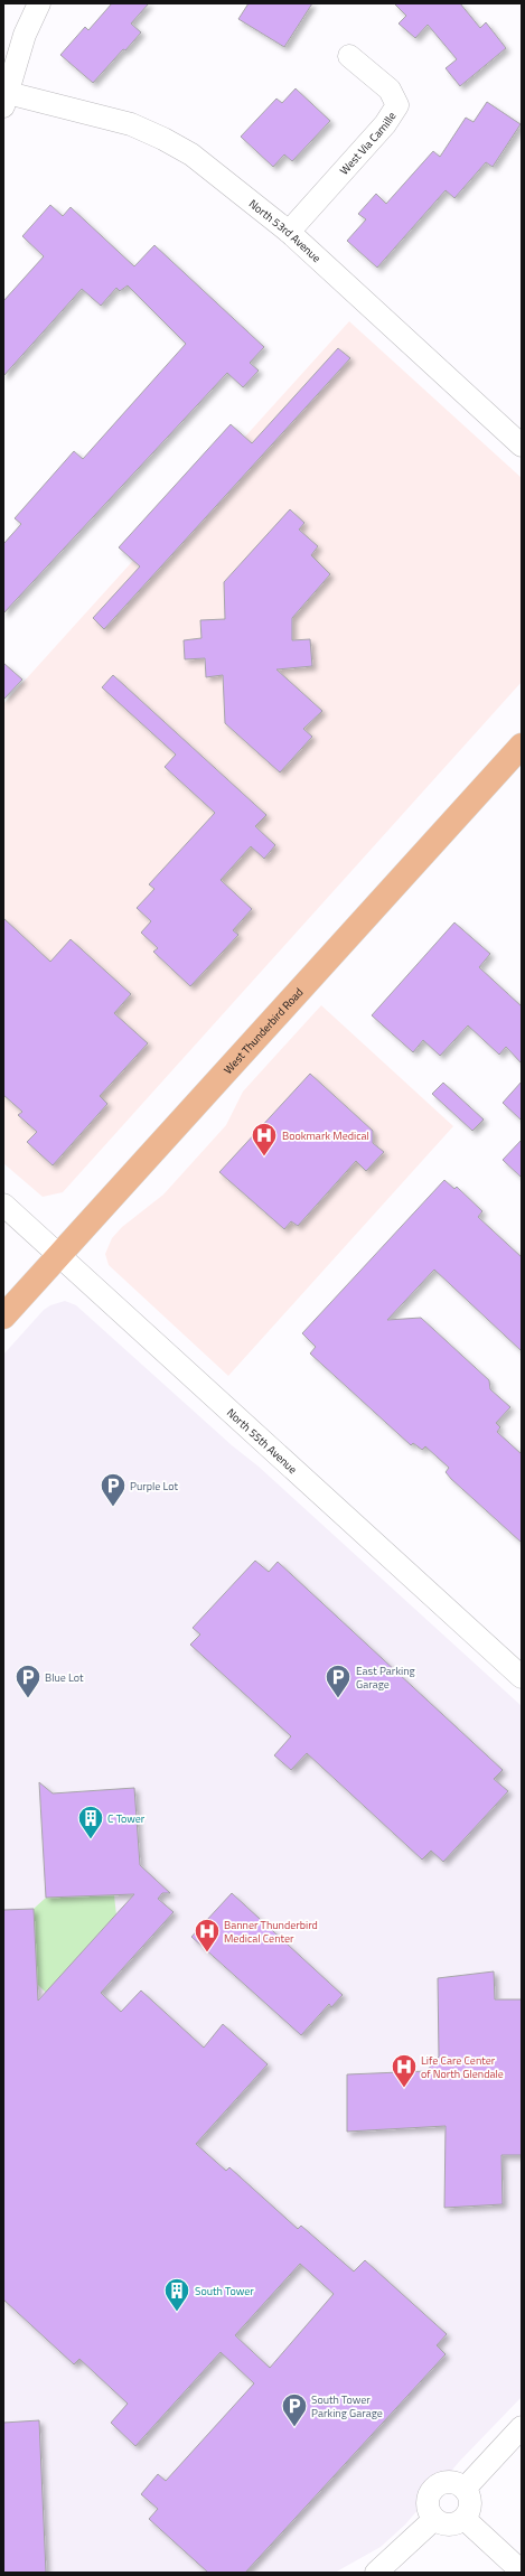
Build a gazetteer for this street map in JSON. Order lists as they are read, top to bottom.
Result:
{
  "streets": {
    "main road": ["West Thunderbird Road"],
    "street": ["West Via Camille", "North 53rd Avenue", "North 55th Avenue"]
  },
  "crossings": [
    ["West Via Camille", "North 53rd Avenue"],
    ["West Thunderbird Road", "North 55th Avenue"]
  ],
  "places": {
    "hospital": ["Bookmark Medical", "Banner Thunderbird Medical Center", "Life Care Center of North Glendale"],
    "parking": [
      "Purple Lot",
      "Blue Lot",
      "East Parking Garage",
      "South Tower Parking Garage"
    ],
    "building": ["C Tower", "South Tower"]
  }
}
